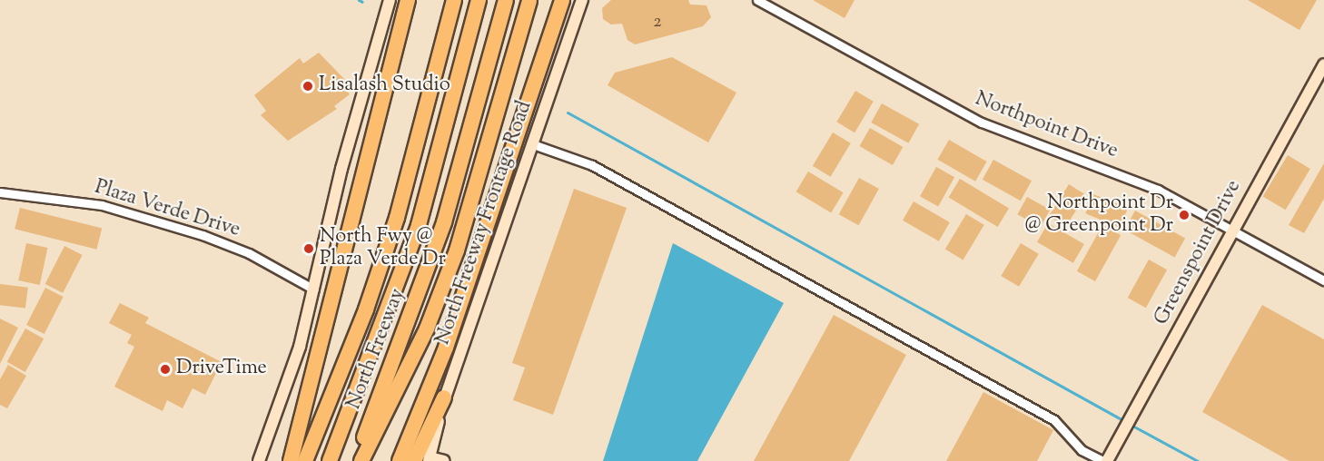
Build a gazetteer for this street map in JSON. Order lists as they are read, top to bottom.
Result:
{
  "streets": {
    "highway": ["North Freeway"],
    "main road": ["North Freeway Frontage Road", "Greenspoint Drive"],
    "street": ["Northpoint Drive", "Plaza Verde Drive"]
  },
  "crossings": [
    ["Northpoint Drive", "Greenspoint Drive"]
  ],
  "places": [
    "Lisalash Studio",
    "Northpoint Dr @ Greenpoint Dr",
    "North Fwy @ Plaza Verde Dr",
    "DriveTime"
  ],
  "house_numbers": ["2"]
}
